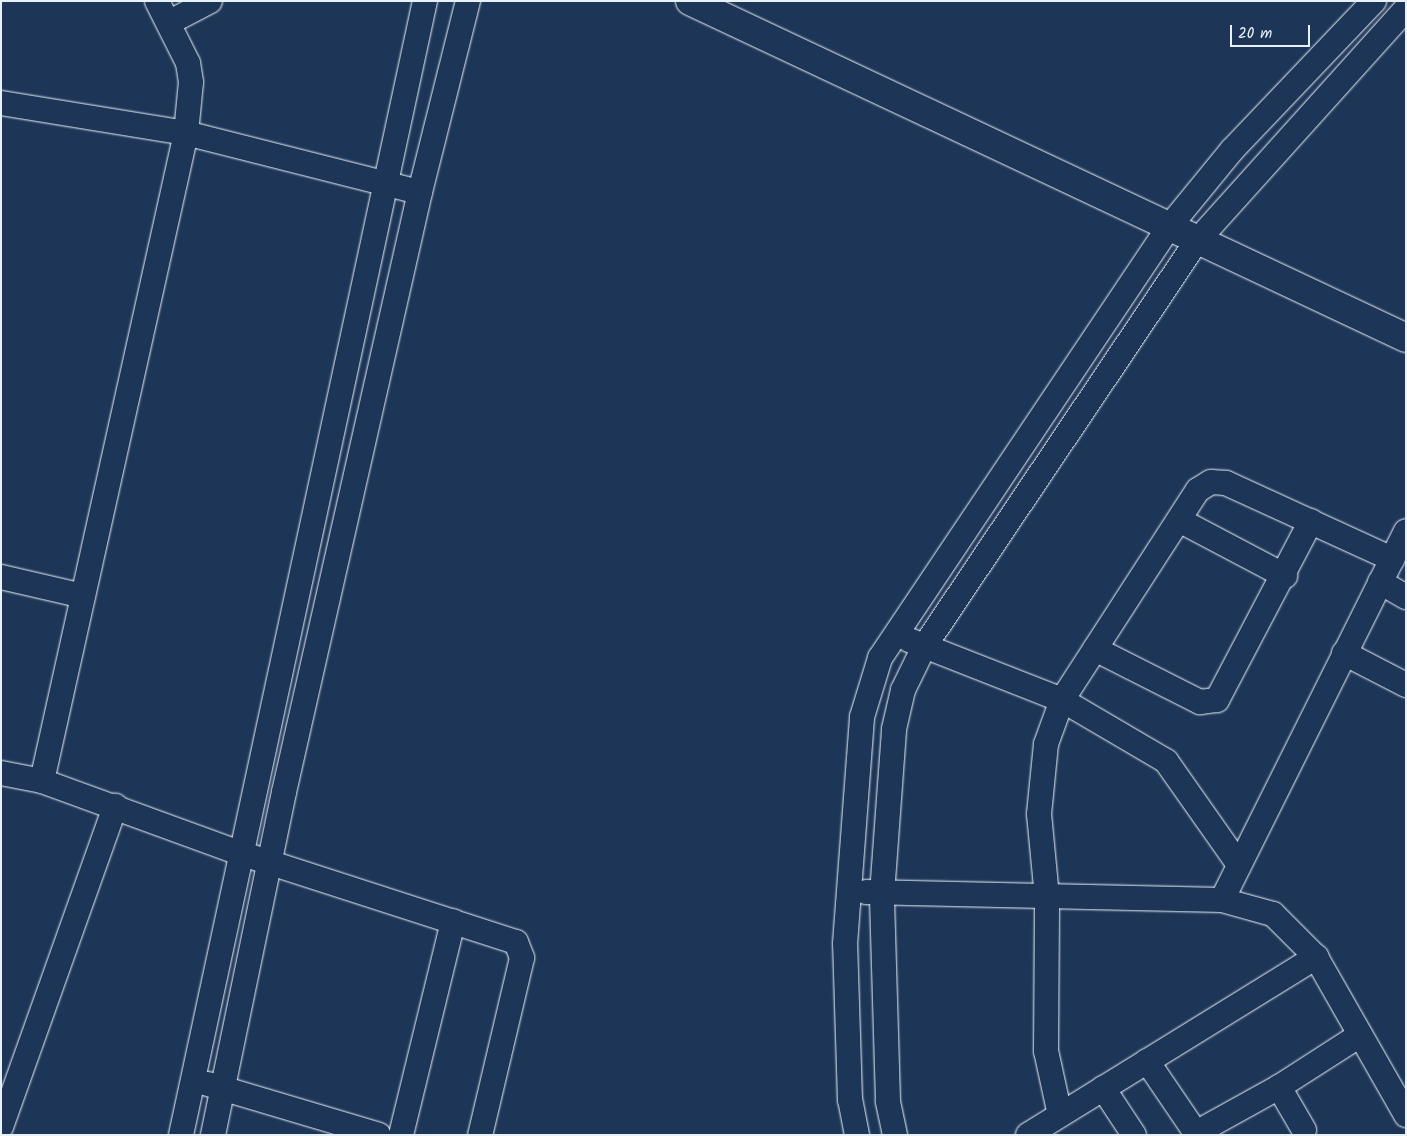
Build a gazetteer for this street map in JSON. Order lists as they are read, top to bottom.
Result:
{
  "scale_bar": "20 m"
}
